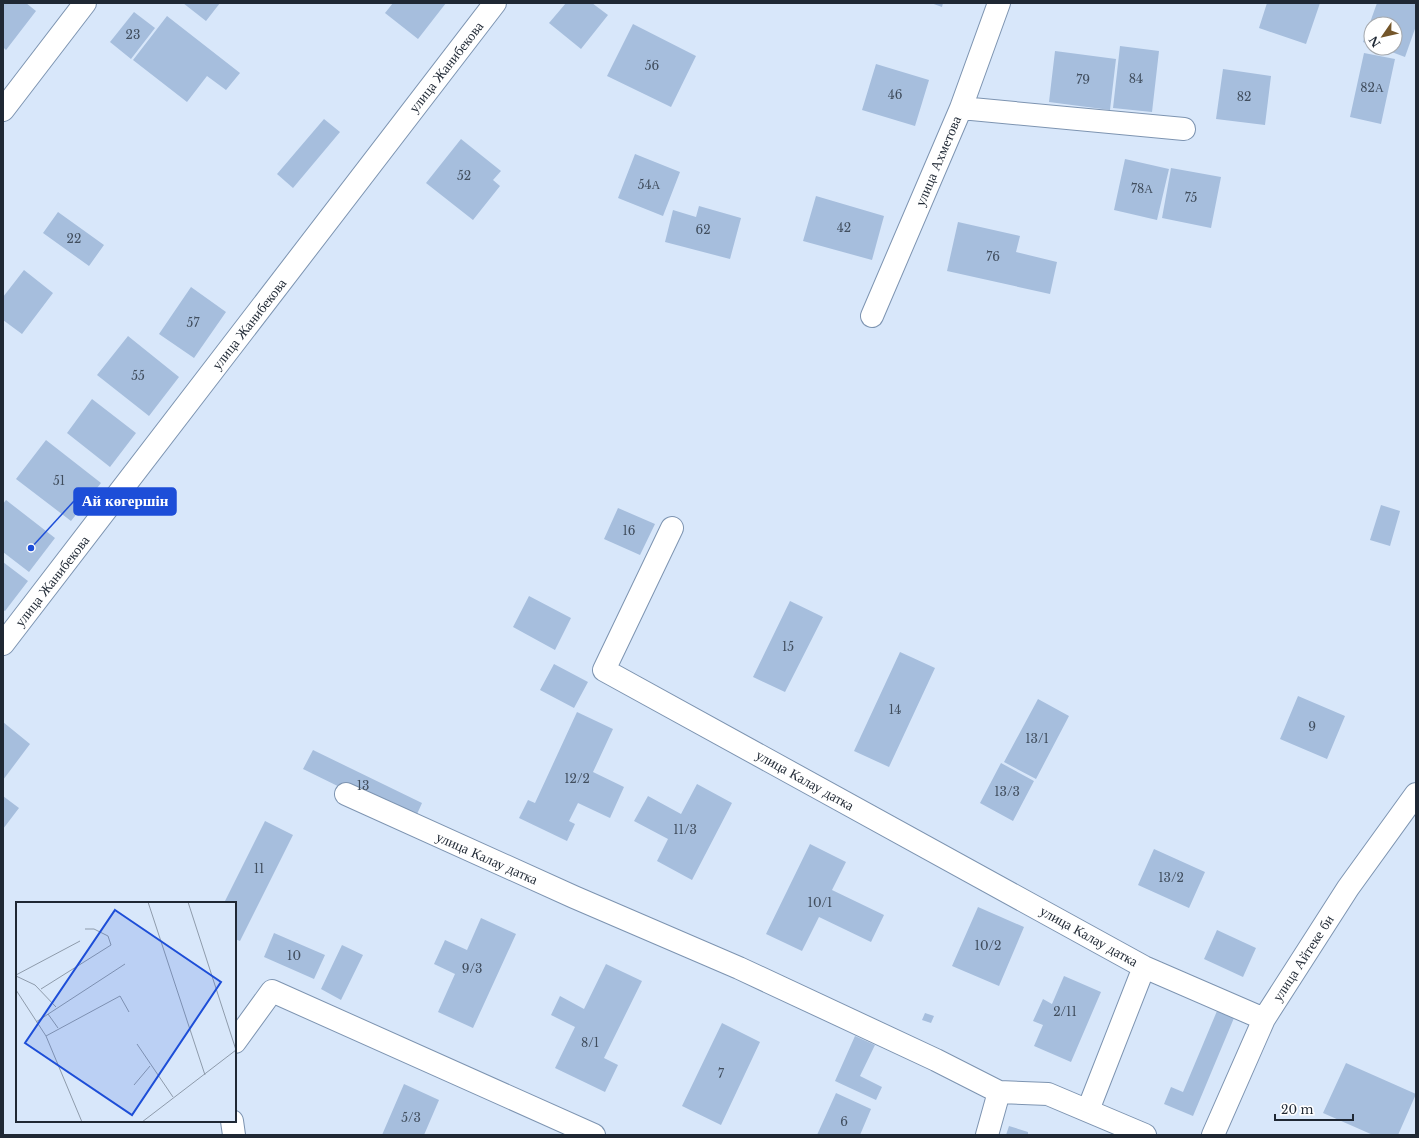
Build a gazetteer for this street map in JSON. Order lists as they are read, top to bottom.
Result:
{
  "streets": {
    "street": [
      "улица Жанибекова",
      "улица Ахметова",
      "улица Калау датка",
      "улица Айтеке би"
    ]
  },
  "crossings": [
    ["улица Калау датка", "улица Айтеке би"]
  ],
  "places": ["Ай көгершін"],
  "house_numbers": [
    "23",
    "56",
    "84",
    "79",
    "82А",
    "46",
    "82",
    "52",
    "54А",
    "78А",
    "75",
    "42",
    "62",
    "22",
    "76",
    "57",
    "55",
    "51",
    "16",
    "15",
    "14",
    "9",
    "13/1",
    "12/2",
    "13",
    "13/3",
    "11/3",
    "11",
    "13/2",
    "10/1",
    "10/2",
    "10",
    "9/3",
    "2/11",
    "8/1",
    "7",
    "5/3",
    "6"
  ],
  "scale_bar": "20 m",
  "north": "bottom left"
}
